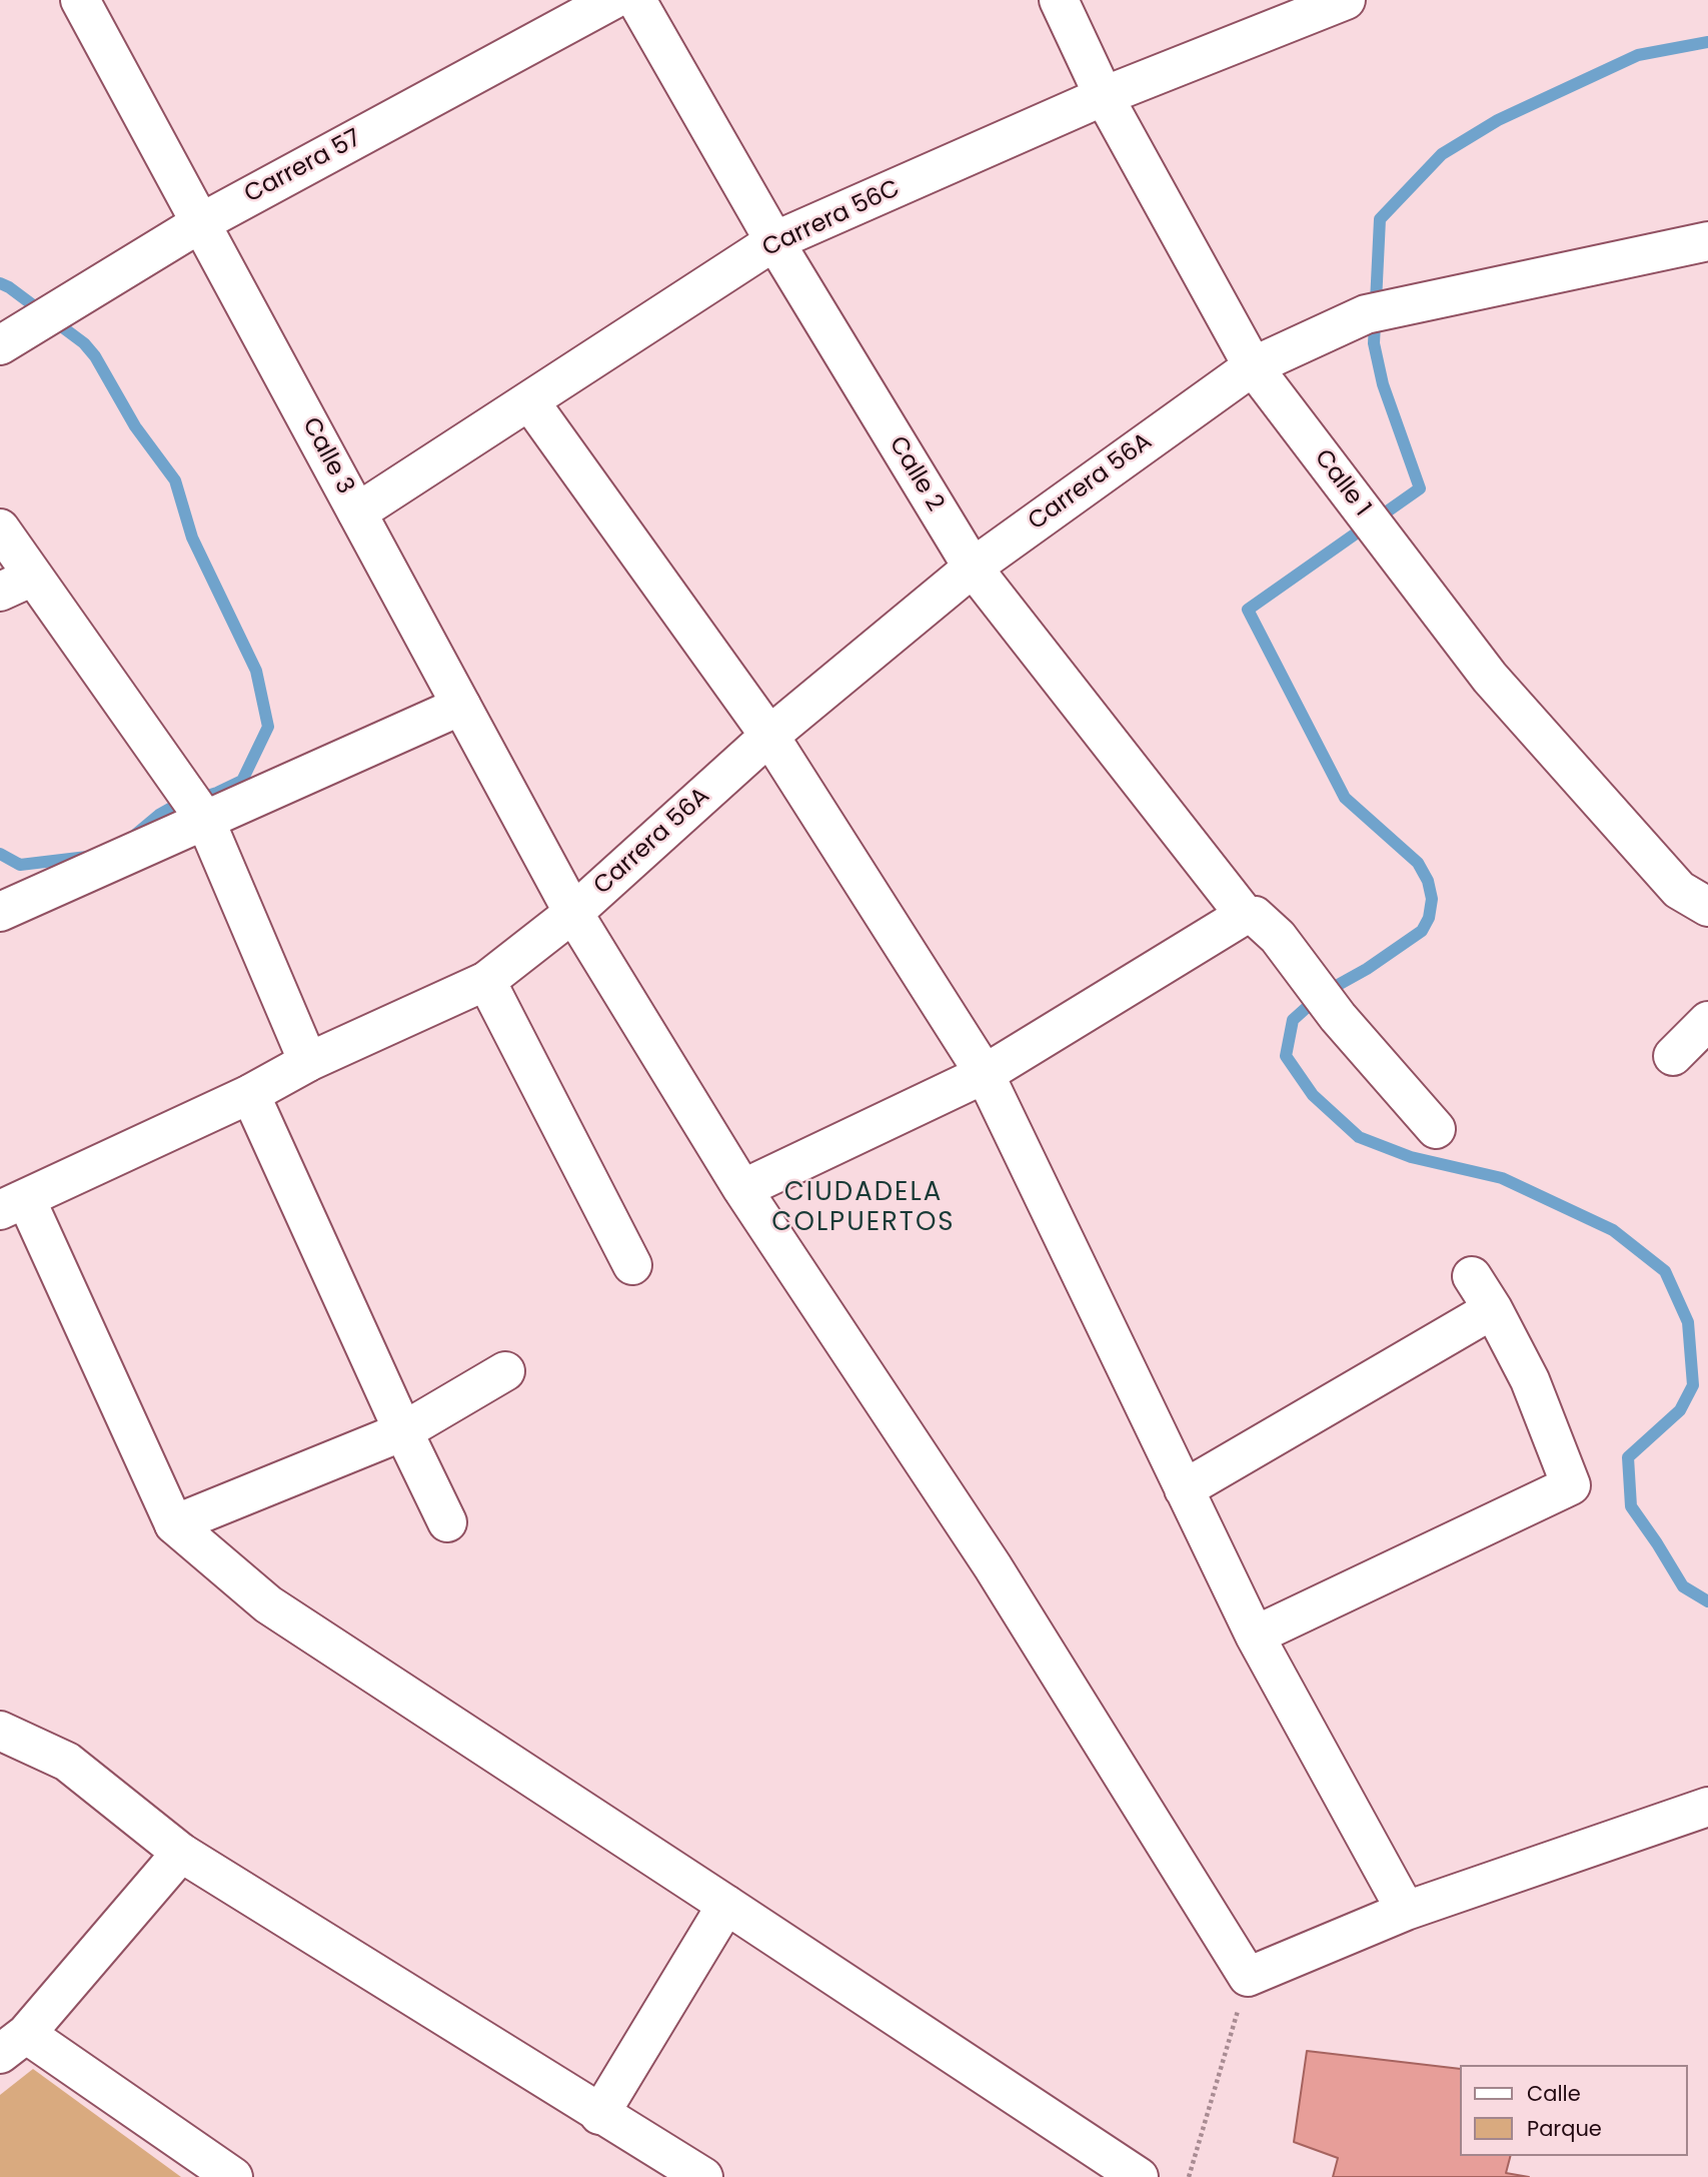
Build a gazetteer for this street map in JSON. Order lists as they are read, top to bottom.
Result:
{
  "streets": {
    "street": [
      "Carrera 57",
      "Carrera 56C",
      "Calle 3",
      "Calle 2",
      "Carrera 56A",
      "Calle 1"
    ]
  },
  "crossings": [
    ["Carrera 57", "Calle 3"],
    ["Carrera 56C", "Calle 3"],
    ["Carrera 56C", "Calle 2"],
    ["Carrera 56C", "Calle 1"],
    ["Calle 3", "Carrera 56A"],
    ["Calle 2", "Carrera 56A"],
    ["Carrera 56A", "Calle 1"]
  ],
  "districts": ["CIUDADELA COLPUERTOS"],
  "legend": ["Calle", "Parque"]
}
